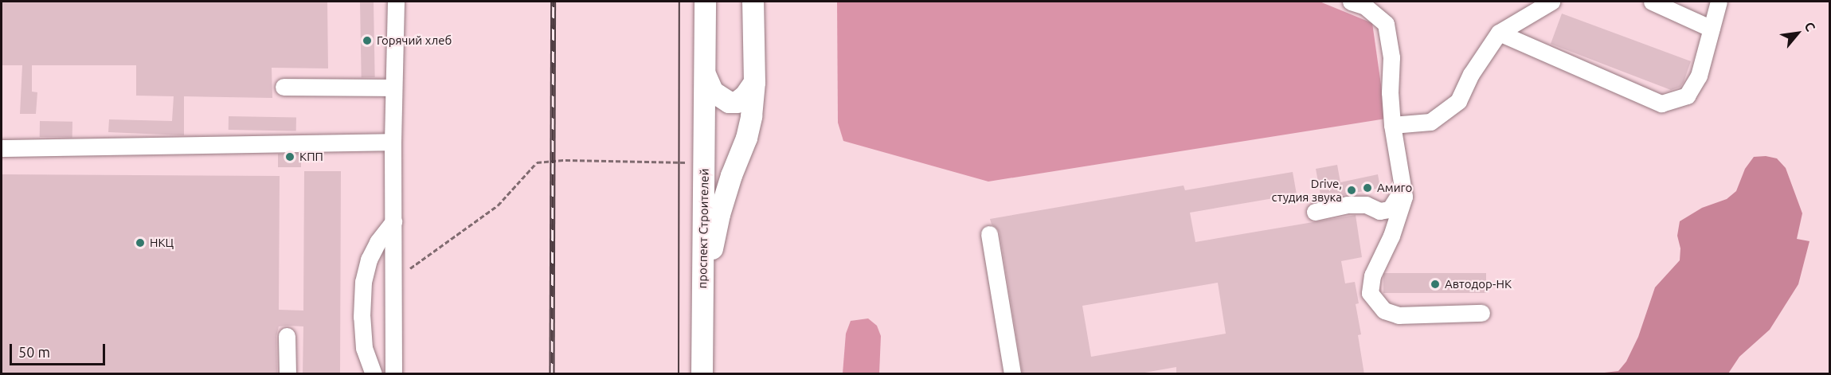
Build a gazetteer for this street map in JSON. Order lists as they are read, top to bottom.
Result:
{
  "streets": {
    "main road": ["проспект Строителей"]
  },
  "places": [
    "Горячий хлеб",
    "КПП",
    "Амиго",
    "Drive, студия звука",
    "НКЦ",
    "Автодор-НК"
  ],
  "scale_bar": "50 m",
  "north": "top right"
}
